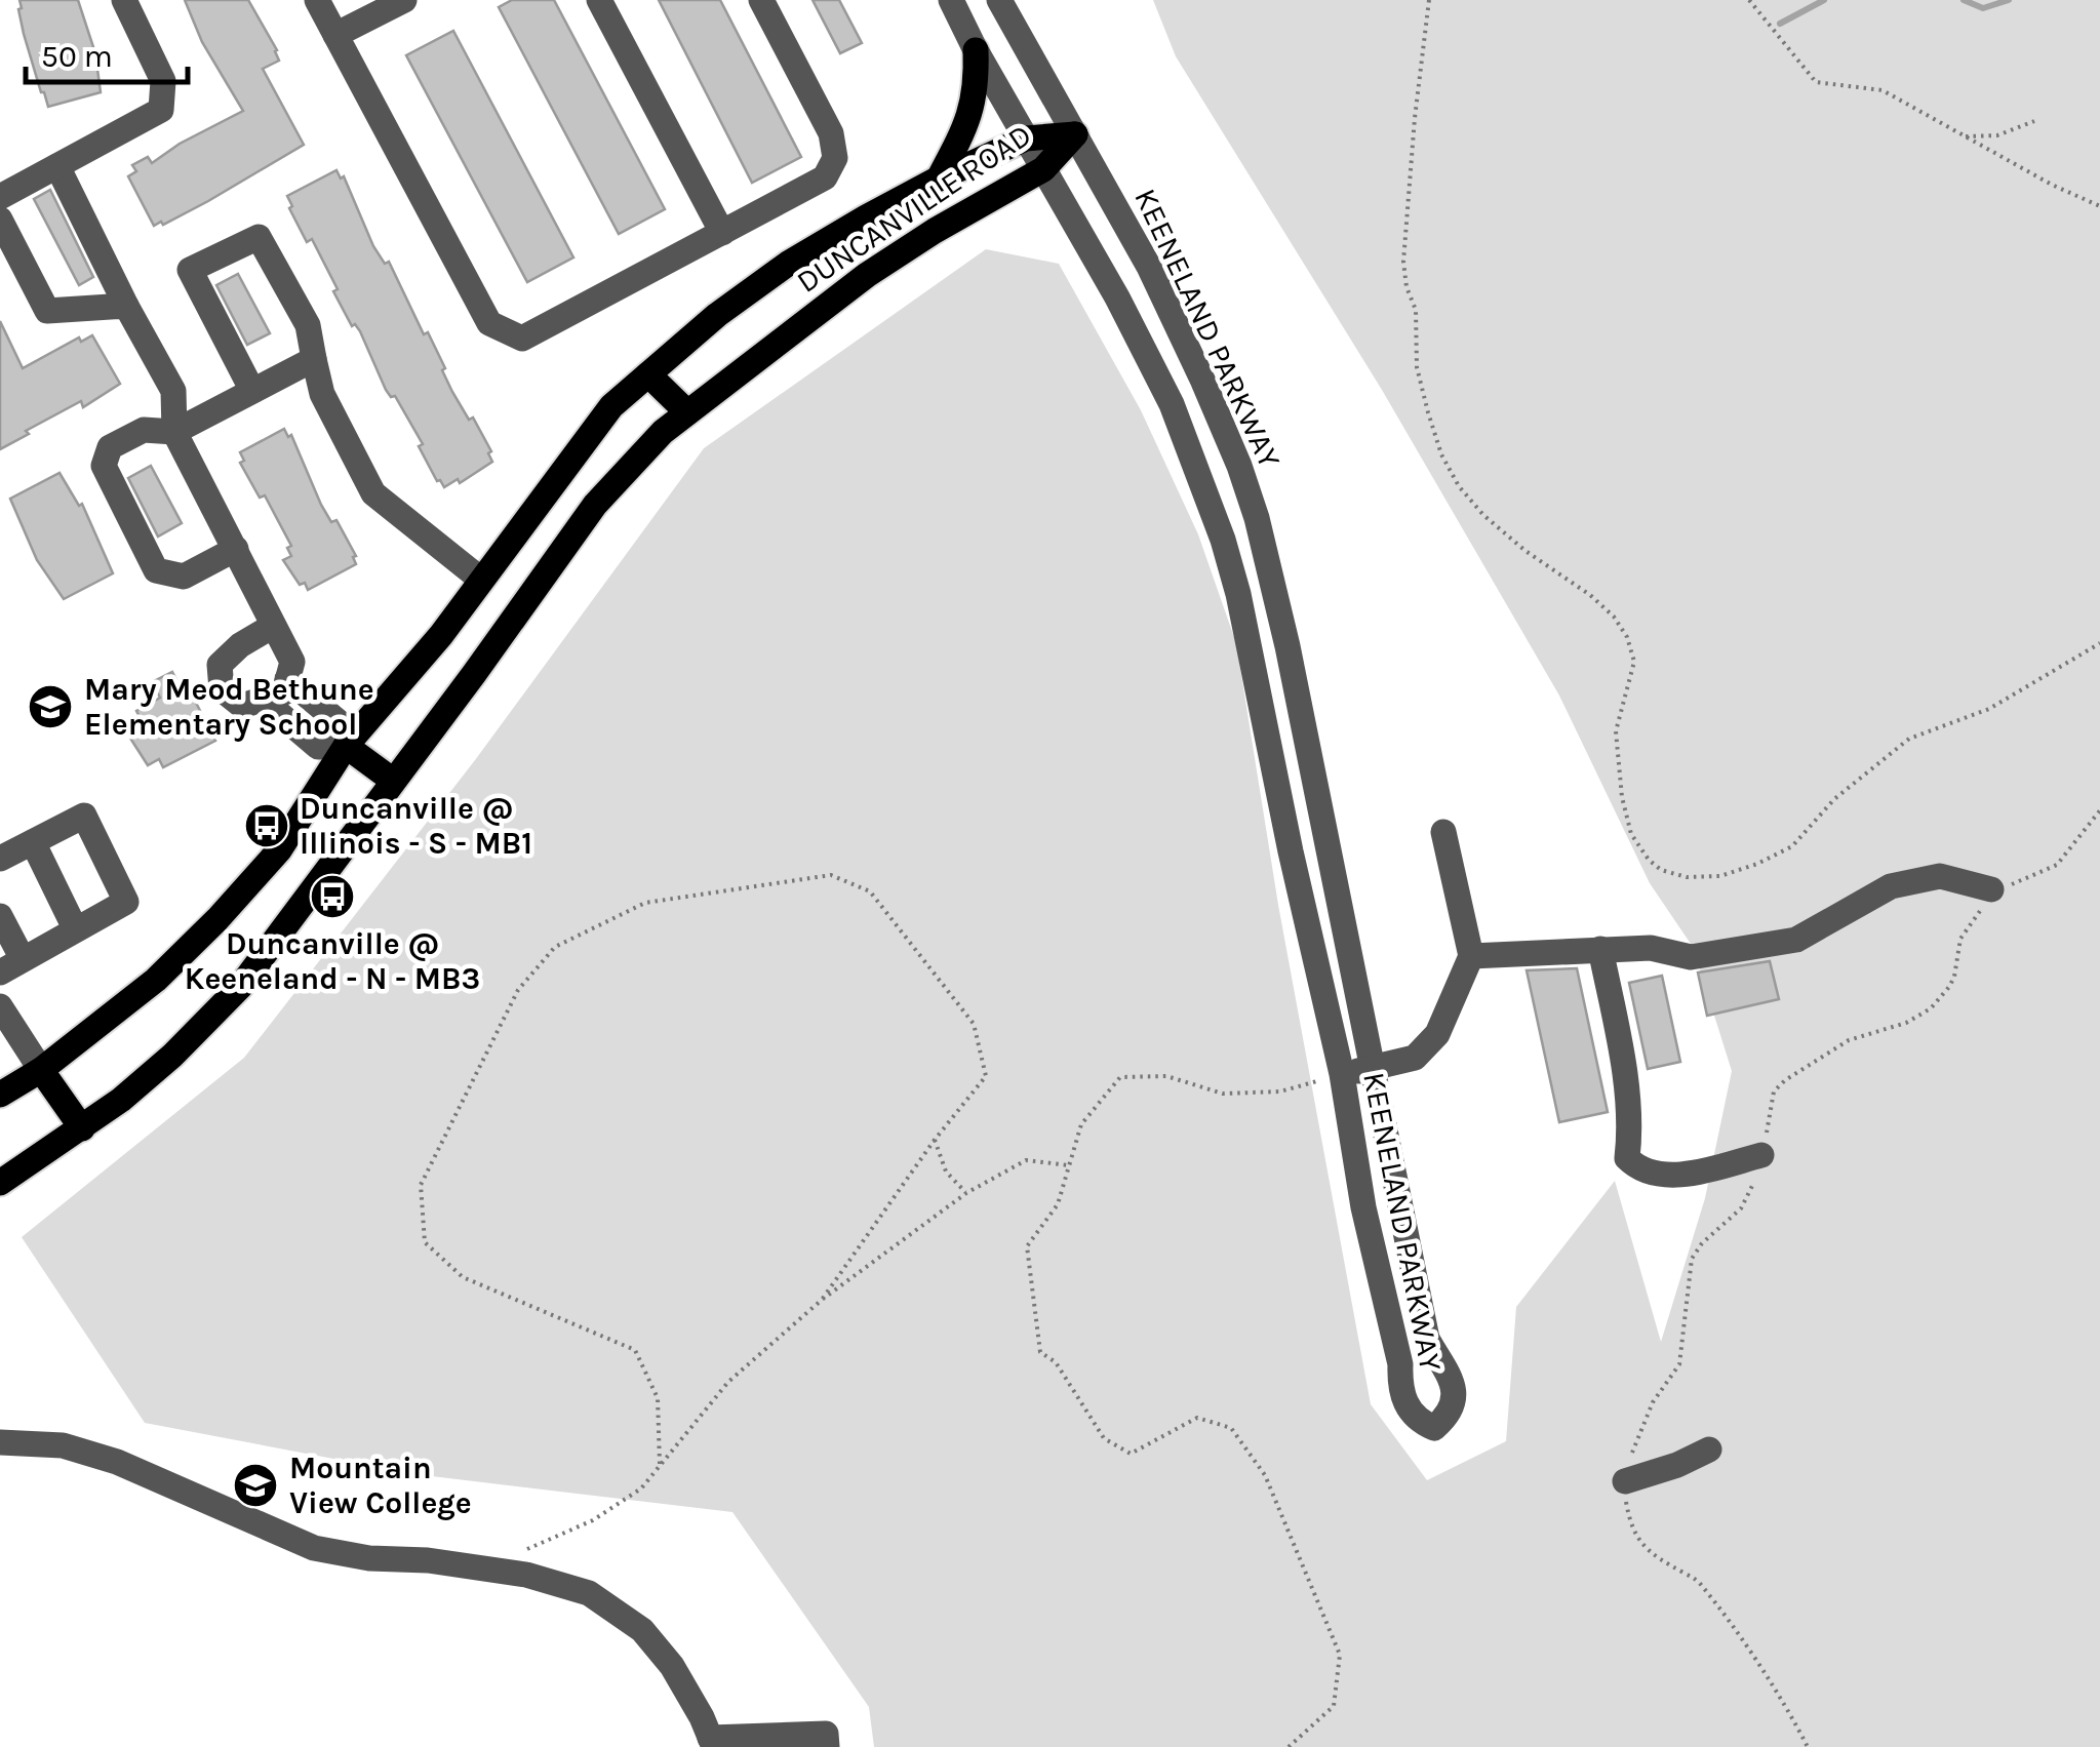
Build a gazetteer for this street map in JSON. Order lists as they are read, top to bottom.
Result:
{
  "streets": {
    "main road": ["DUNCANVILLE ROAD"],
    "street": ["KEENELAND PARKWAY"]
  },
  "crossings": [
    ["DUNCANVILLE ROAD", "KEENELAND PARKWAY"]
  ],
  "places": {
    "school or university": ["Mary Meod Bethune Elementary School", "Mountain View College"],
    "bus stop": ["Duncanville @ Illinois - S - MB1", "Duncanville @ Keeneland - N - MB3"]
  },
  "scale_bar": "50 m"
}
